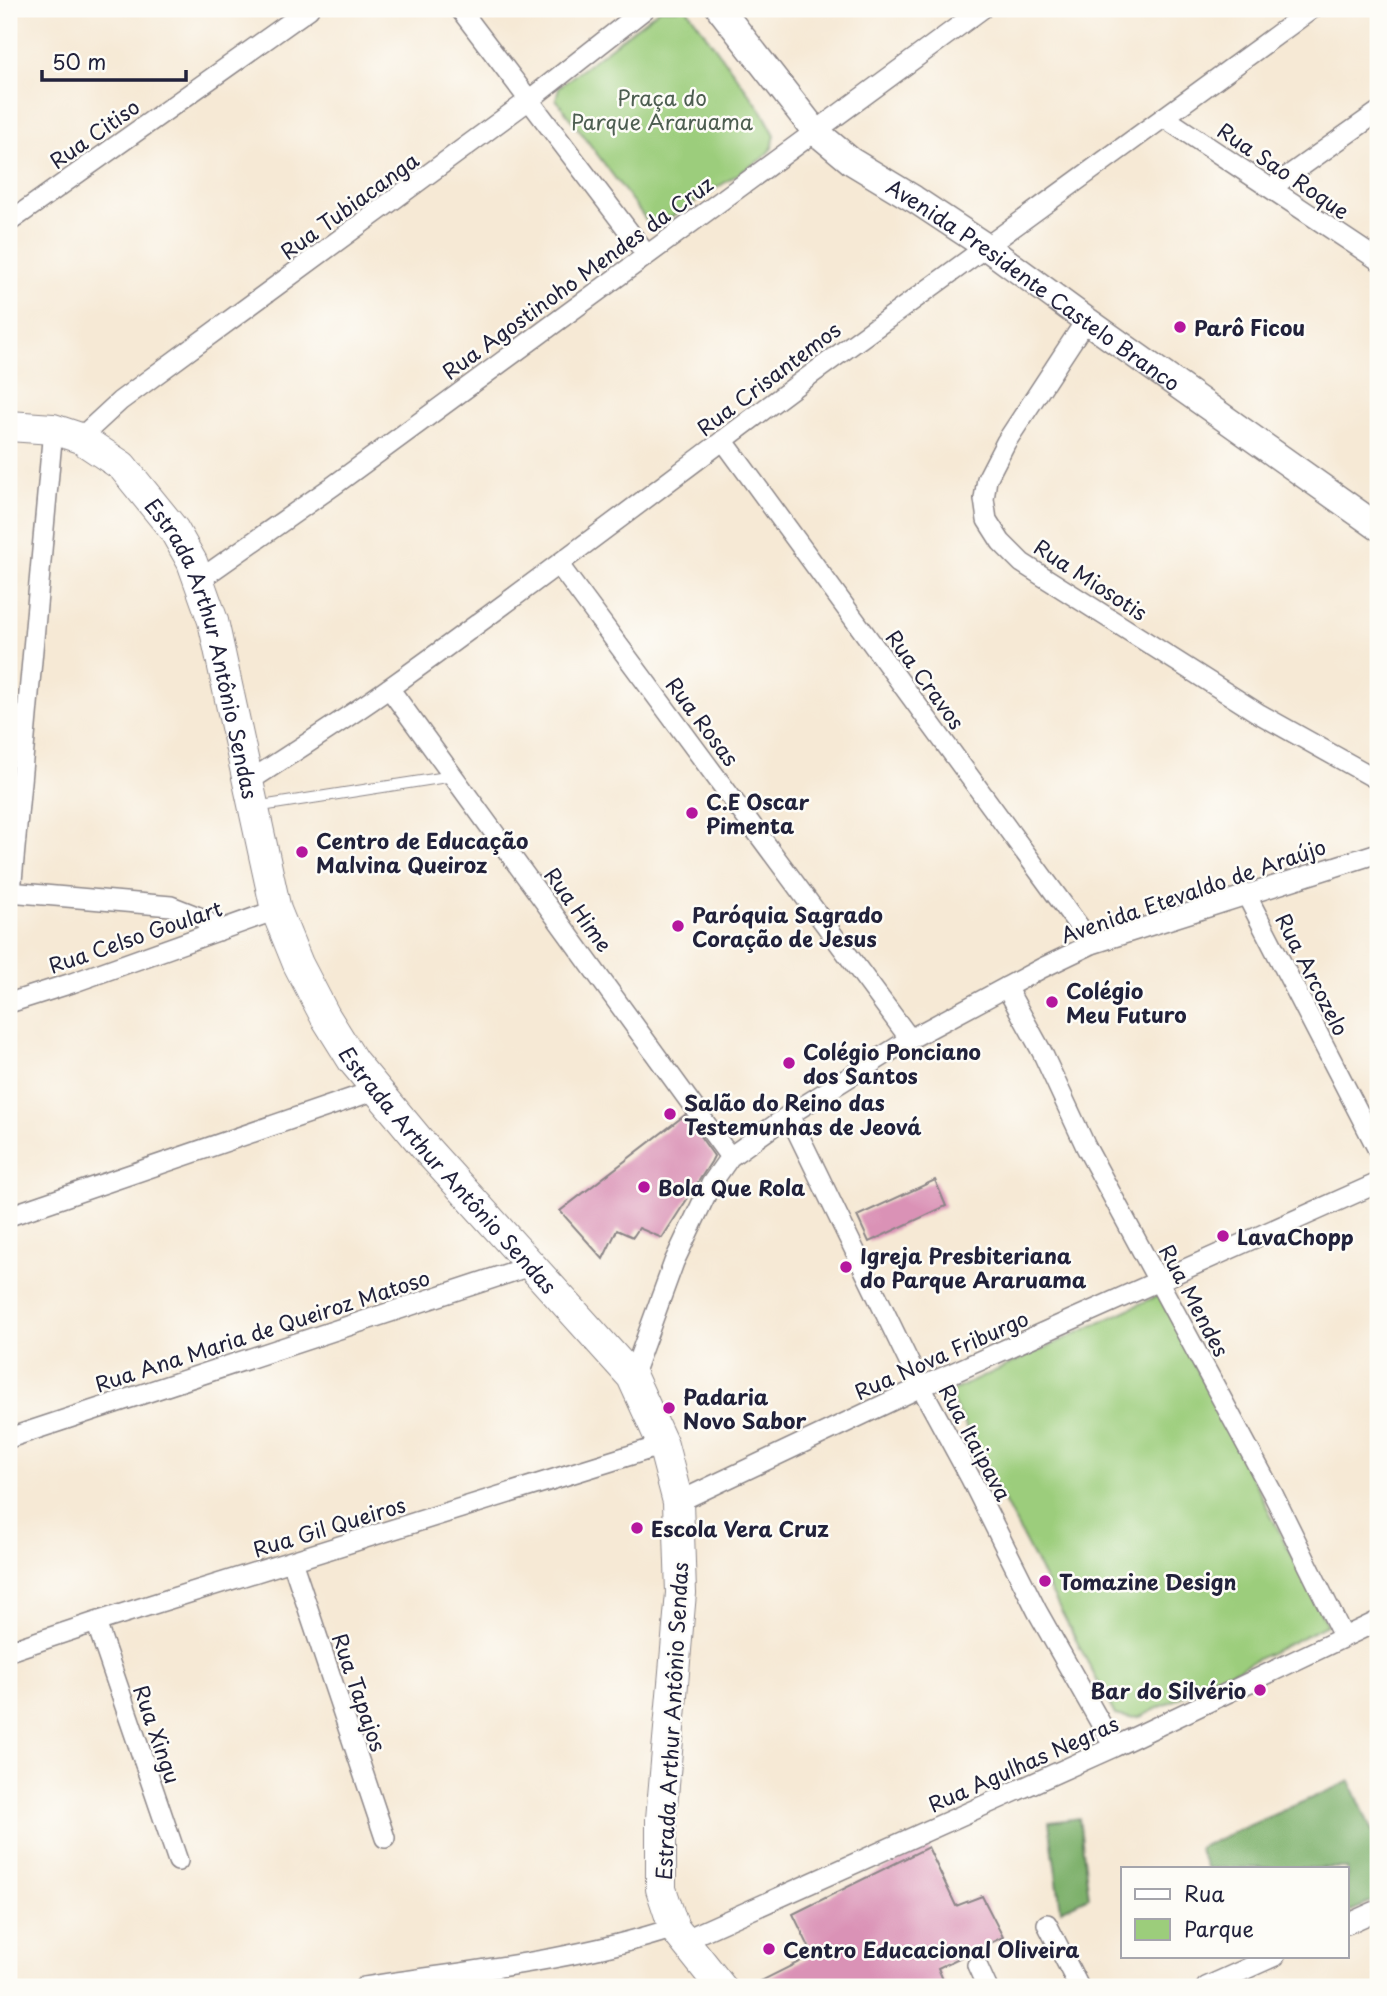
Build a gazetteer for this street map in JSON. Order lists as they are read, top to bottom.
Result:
{
  "streets": {
    "main road": ["Estrada Arthur Antônio Sendas"],
    "street": [
      "Rua Citiso",
      "Rua Sao Roque",
      "Rua Tubiacanga",
      "Rua Agostinoho Mendes da Cruz",
      "Avenida Presidente Castelo Branco",
      "Rua Crisantemos",
      "Rua Miosotis",
      "Rua Cravos",
      "Rua Rosas",
      "Avenida Etevaldo de Araújo",
      "Rua Hime",
      "Rua Celso Goulart",
      "Rua Arcozelo",
      "Rua Mendes",
      "Rua Ana Maria de Queiroz Matoso",
      "Rua Nova Friburgo",
      "Rua Itaipava",
      "Rua Gil Queiros",
      "Rua Tapajos",
      "Rua Xingu",
      "Rua Agulhas Negras"
    ]
  },
  "crossings": [
    ["Rua Sao Roque", "Rua Crisantemos"],
    ["Rua Tubiacanga", "Estrada Arthur Antônio Sendas"],
    ["Rua Agostinoho Mendes da Cruz", "Avenida Presidente Castelo Branco"],
    ["Rua Agostinoho Mendes da Cruz", "Estrada Arthur Antônio Sendas"],
    ["Avenida Presidente Castelo Branco", "Rua Crisantemos"],
    ["Avenida Presidente Castelo Branco", "Rua Miosotis"],
    ["Rua Crisantemos", "Estrada Arthur Antônio Sendas"],
    ["Rua Crisantemos", "Rua Cravos"],
    ["Rua Crisantemos", "Rua Rosas"],
    ["Rua Crisantemos", "Rua Hime"],
    ["Estrada Arthur Antônio Sendas", "Avenida Etevaldo de Araújo"],
    ["Estrada Arthur Antônio Sendas", "Rua Celso Goulart"],
    ["Estrada Arthur Antônio Sendas", "Rua Ana Maria de Queiroz Matoso"],
    ["Estrada Arthur Antônio Sendas", "Rua Nova Friburgo"],
    ["Estrada Arthur Antônio Sendas", "Rua Gil Queiros"],
    ["Estrada Arthur Antônio Sendas", "Rua Agulhas Negras"],
    ["Rua Cravos", "Avenida Etevaldo de Araújo"],
    ["Rua Rosas", "Avenida Etevaldo de Araújo"],
    ["Avenida Etevaldo de Araújo", "Rua Hime"],
    ["Avenida Etevaldo de Araújo", "Rua Arcozelo"],
    ["Avenida Etevaldo de Araújo", "Rua Mendes"],
    ["Avenida Etevaldo de Araújo", "Rua Itaipava"],
    ["Rua Mendes", "Rua Nova Friburgo"],
    ["Rua Mendes", "Rua Agulhas Negras"],
    ["Rua Nova Friburgo", "Rua Itaipava"],
    ["Rua Itaipava", "Rua Agulhas Negras"],
    ["Rua Gil Queiros", "Rua Tapajos"],
    ["Rua Gil Queiros", "Rua Xingu"]
  ],
  "parks": ["Praça do Parque Araruama"],
  "places": [
    "Parô Ficou",
    "C.E Oscar Pimenta",
    "Centro de Educação Malvina Queiroz",
    "Paróquia Sagrado Coração de Jesus",
    "Colégio Meu Futuro",
    "Colégio Ponciano dos Santos",
    "Salão do Reino das Testemunhas de Jeová",
    "Bola Que Rola",
    "LavaChopp",
    "Igreja Presbiteriana do Parque Araruama",
    "Padaria Novo Sabor",
    "Escola Vera Cruz",
    "Tomazine Design",
    "Bar do Silvério",
    "Centro Educacional Oliveira"
  ],
  "legend": ["Rua", "Parque"],
  "scale_bar": "50 m"
}
